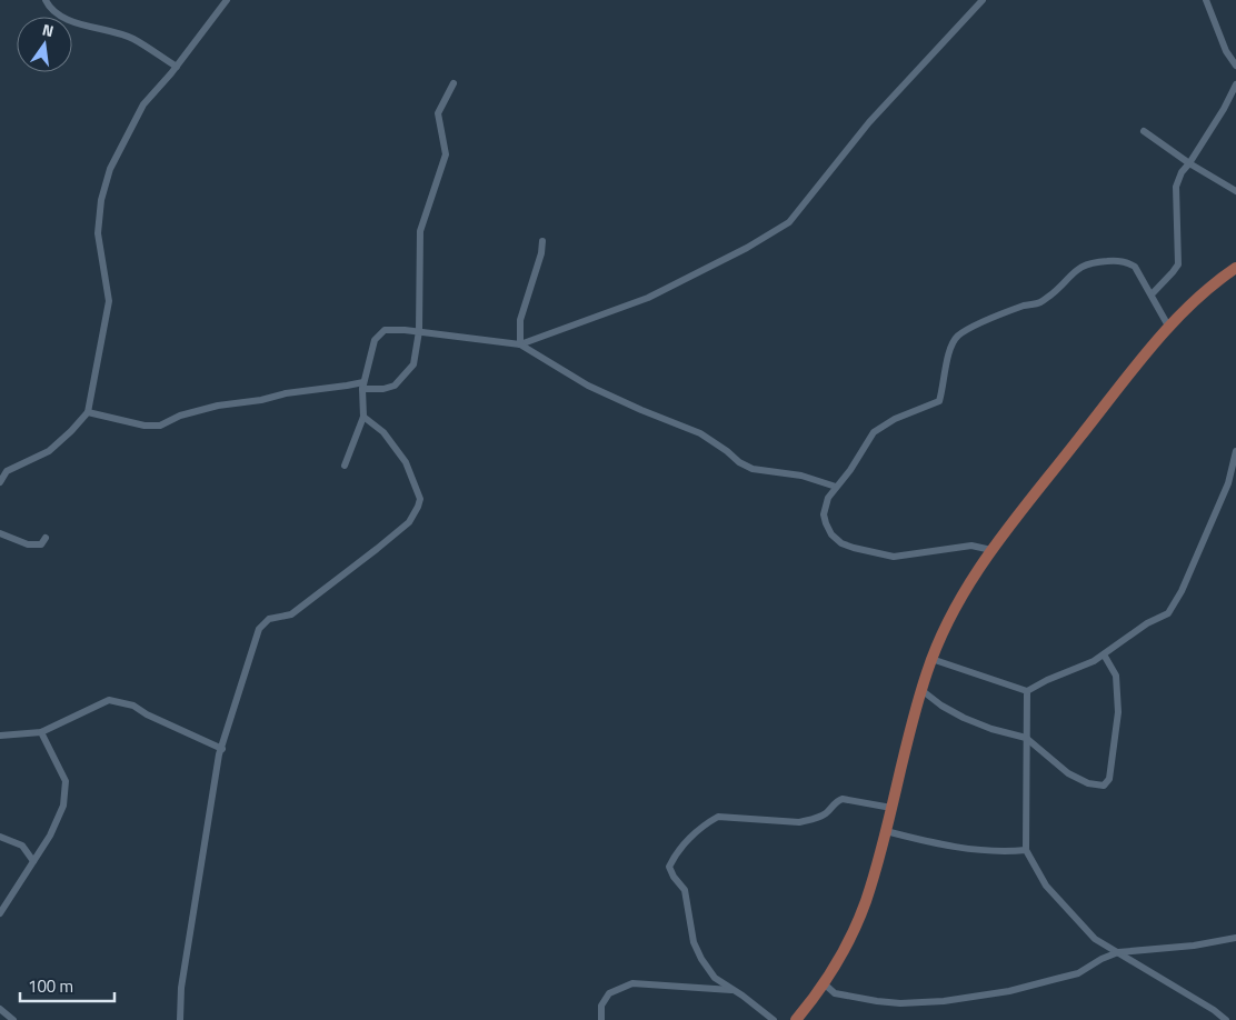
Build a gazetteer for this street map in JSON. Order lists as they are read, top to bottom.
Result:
{
  "scale_bar": "100 m",
  "north": "top"
}
